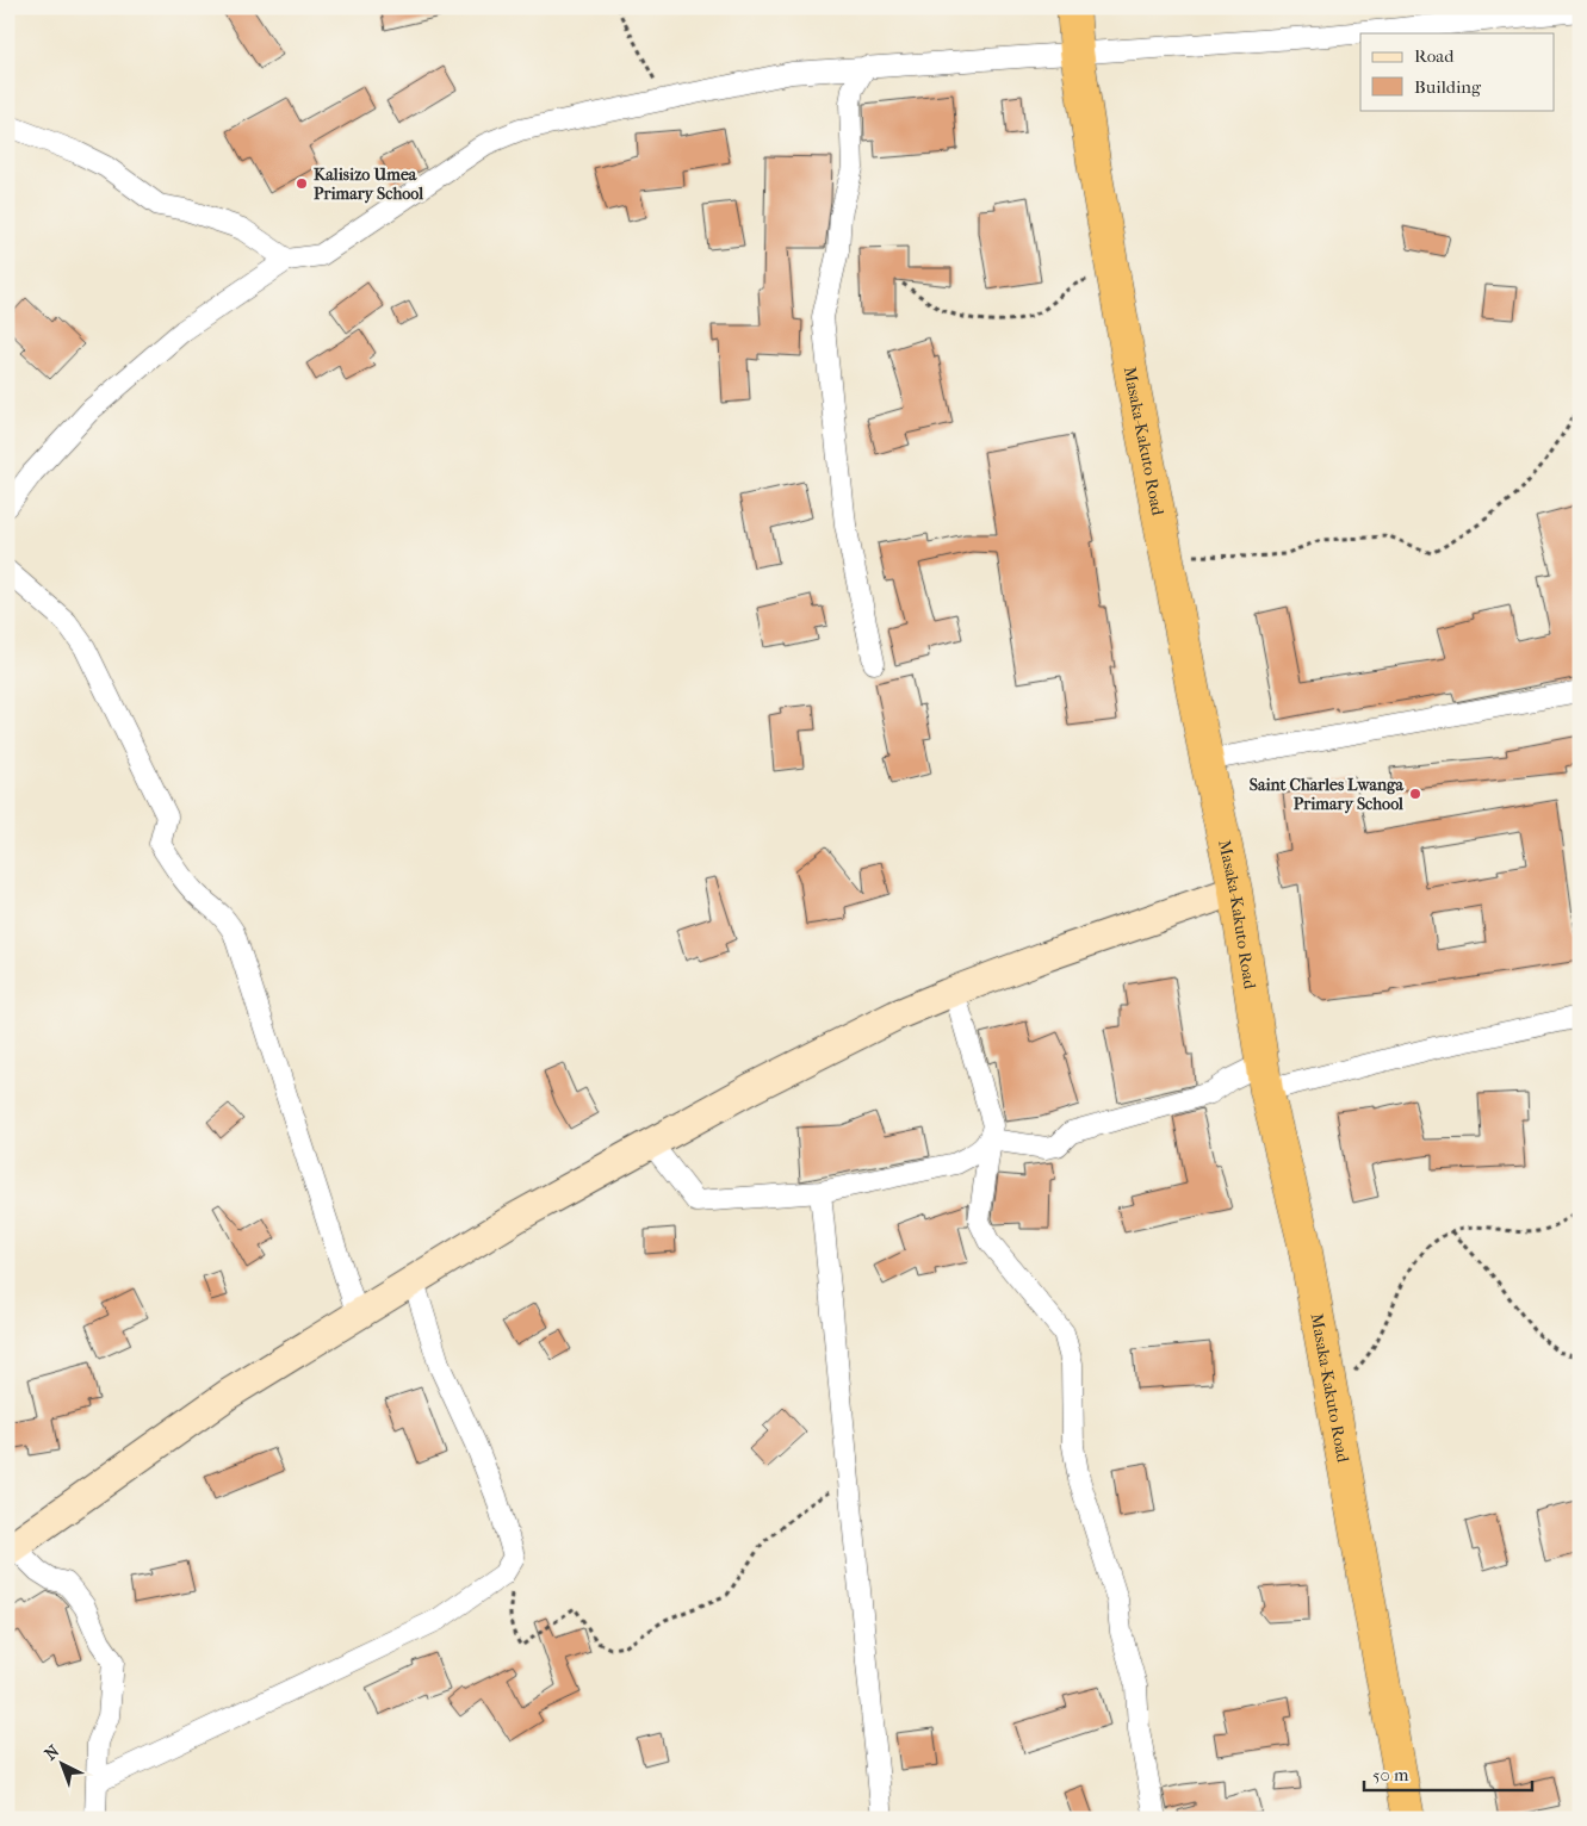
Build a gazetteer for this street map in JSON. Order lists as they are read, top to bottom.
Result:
{
  "streets": {
    "highway": ["Masaka-Kakuto Road"]
  },
  "places": ["Kalisizo Umea Primary School", "Saint Charles Lwanga Primary School"],
  "legend": ["Road", "Building"],
  "scale_bar": "50 m",
  "north": "top left"
}
